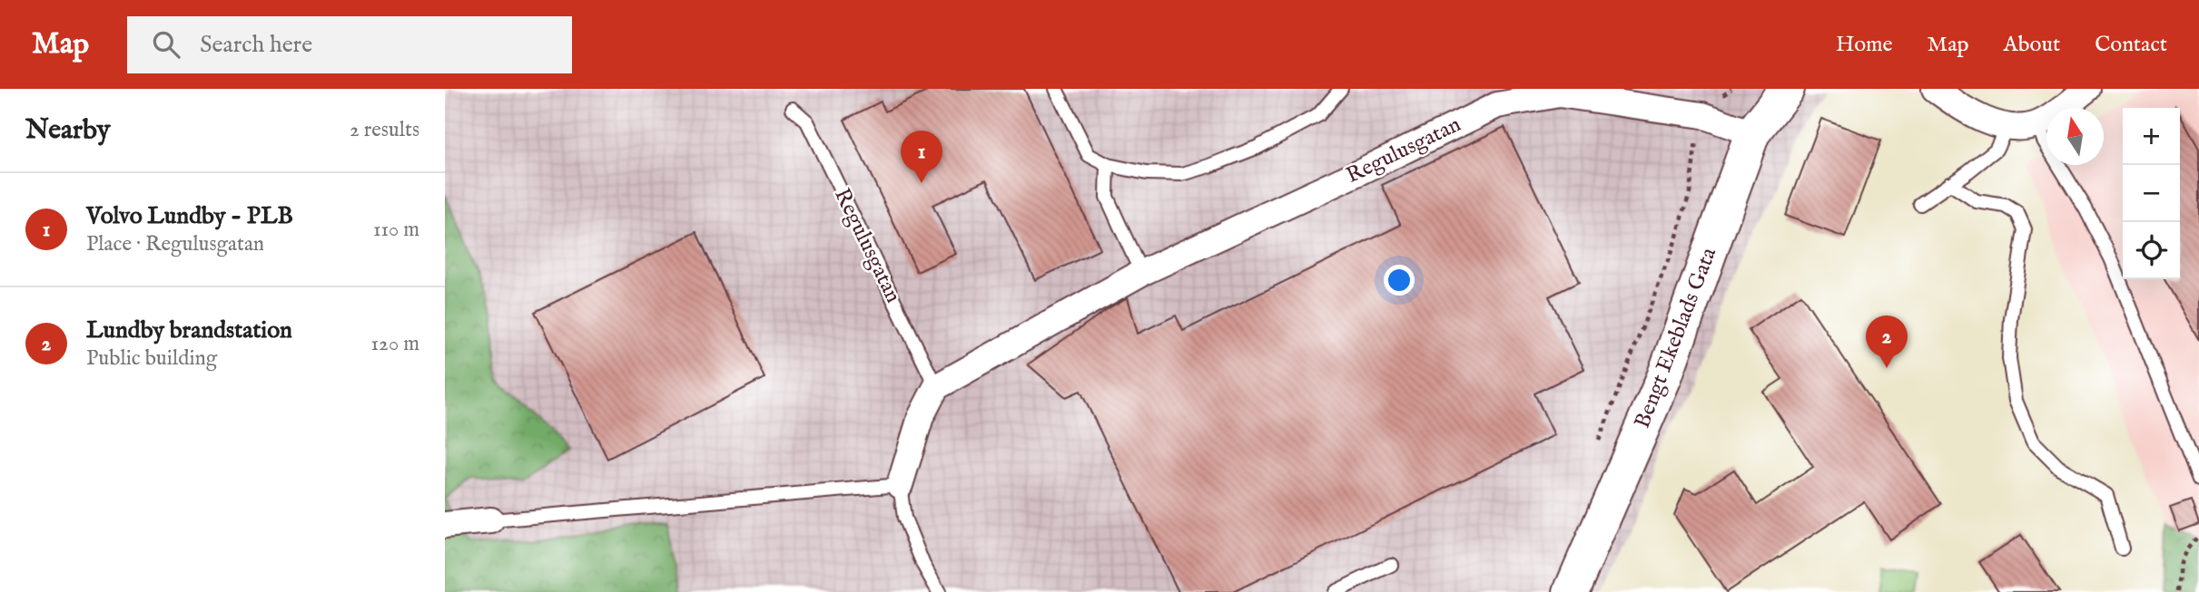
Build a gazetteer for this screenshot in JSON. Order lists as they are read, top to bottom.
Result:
{
  "streets": {
    "street": ["Regulusgatan", "Bengt Ekeblads Gata"]
  },
  "crossings": [
    ["Regulusgatan", "Bengt Ekeblads Gata"]
  ],
  "north": "top",
  "page": {
    "header": "Map",
    "search": "Search here",
    "nav": [
      "Home",
      "Map",
      "About",
      "Contact"
    ],
    "heading": ["Nearby", "2 results"],
    "map_buttons": ["+", "−"],
    "pins": ["1", "2"],
    "list": [
      {
        "mark": "1",
        "name": "Volvo Lundby - PLB",
        "note": "Place · Regulusgatan",
        "value": "110 m"
      },
      {
        "mark": "2",
        "name": "Lundby brandstation",
        "note": "Public building",
        "value": "120 m"
      }
    ]
  }
}
